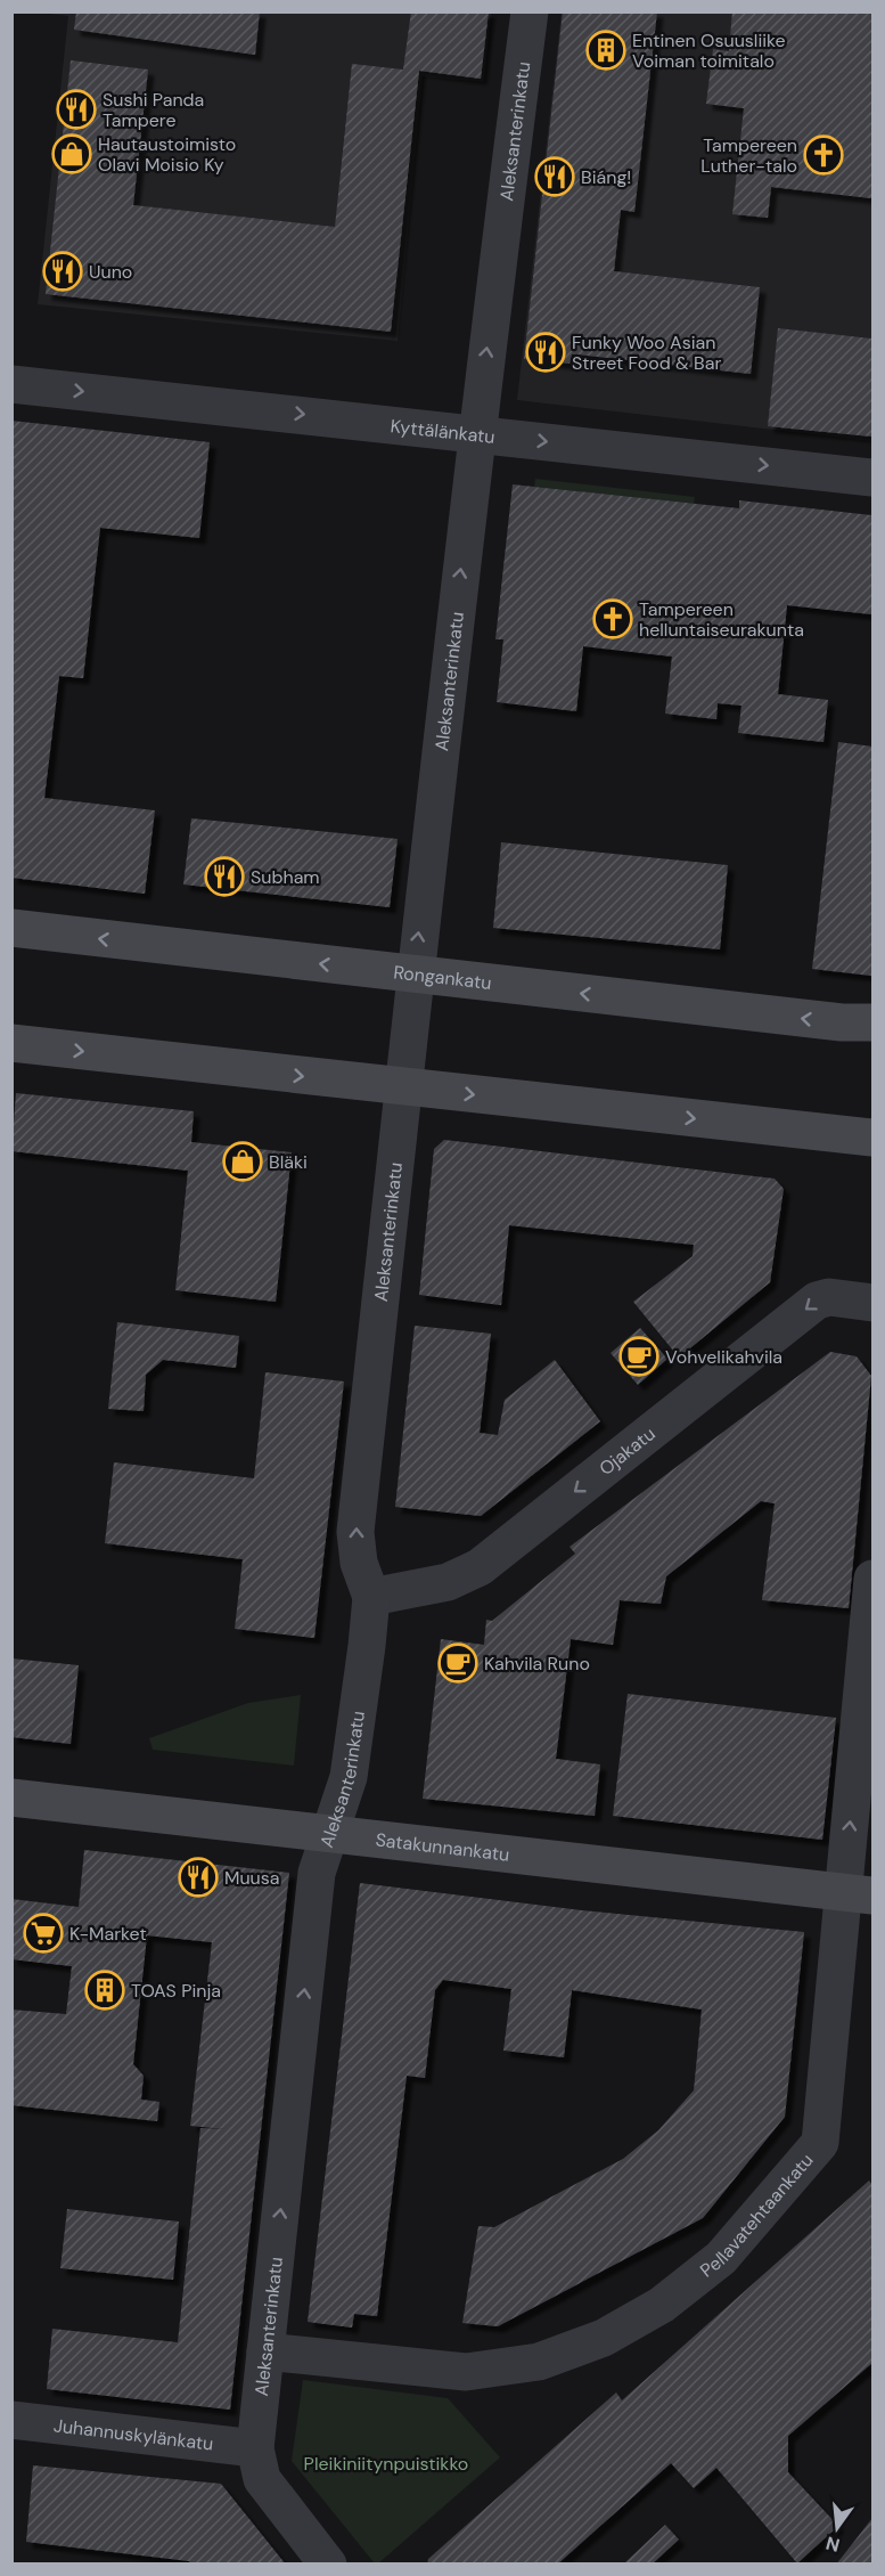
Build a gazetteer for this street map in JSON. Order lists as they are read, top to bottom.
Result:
{
  "streets": {
    "street": [
      "Aleksanterinkatu",
      "Kyttälänkatu",
      "Rongankatu",
      "Ojakatu",
      "Satakunnankatu",
      "Pellavatehtaankatu",
      "Juhannuskylänkatu"
    ]
  },
  "crossings": [
    ["Aleksanterinkatu", "Kyttälänkatu"],
    ["Aleksanterinkatu", "Rongankatu"],
    ["Aleksanterinkatu", "Ojakatu"],
    ["Aleksanterinkatu", "Satakunnankatu"],
    ["Aleksanterinkatu", "Pellavatehtaankatu"],
    ["Aleksanterinkatu", "Juhannuskylänkatu"],
    ["Satakunnankatu", "Pellavatehtaankatu"]
  ],
  "one_way": ["Aleksanterinkatu", "Kyttälänkatu", "Ojakatu"],
  "parks": ["Pleikiniitynpuistikko"],
  "places": {
    "building": ["Entinen Osuusliike Voiman toimitalo", "TOAS Pinja"],
    "restaurant": [
      "Sushi Panda Tampere",
      "Biáng!",
      "Uuno",
      "Funky Woo Asian Street Food & Bar",
      "Subham",
      "Muusa"
    ],
    "shop": ["Hautaustoimisto Olavi Moisio Ky", "Bläki"],
    "church": ["Tampereen Luther-talo", "Tampereen helluntaiseurakunta"],
    "cafe": ["Vohvelikahvila", "Kahvila Runo"],
    "supermarket": ["K-Market"]
  },
  "north": "bottom"
}
